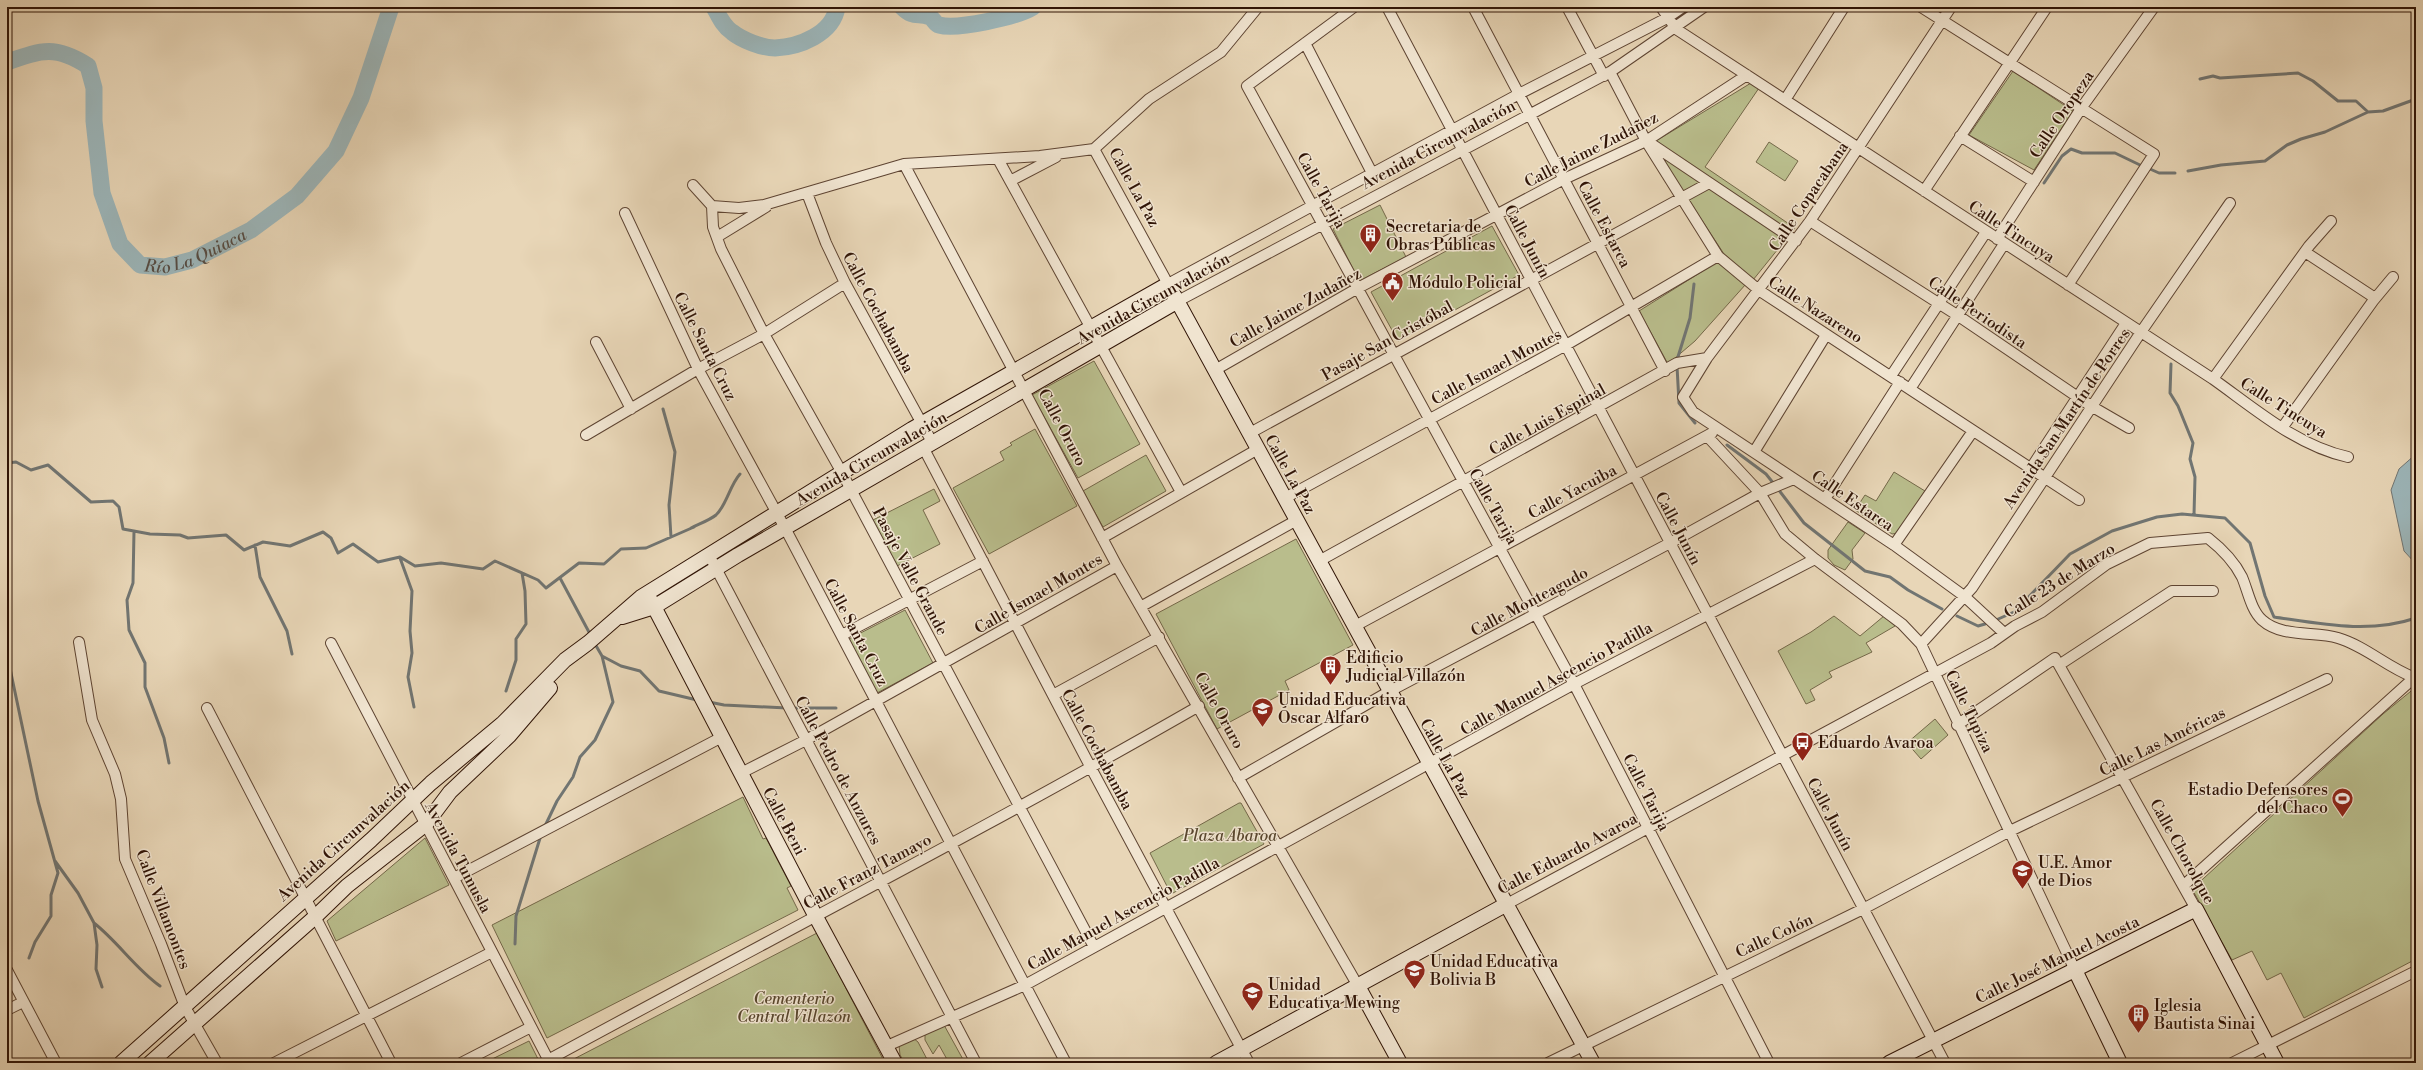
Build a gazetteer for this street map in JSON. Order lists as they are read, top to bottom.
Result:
{
  "streets": {
    "street": [
      "Calle Oropeza",
      "Avenida Circunvalación",
      "Calle Jaime Zudañez",
      "Calle La Paz",
      "Calle Tarija",
      "Calle Copacabana",
      "Calle Estarca",
      "Calle Tincuya",
      "Calle Junín",
      "Calle Nazareno",
      "Calle Cochabamba",
      "Calle Periodista",
      "Pasaje San Cristóbal",
      "Calle Santa Cruz",
      "Calle Ismael Montes",
      "Avenida San Martín de Porres",
      "Calle Luis Espinal",
      "Calle Oruro",
      "Calle Yacuiba",
      "Pasaje Valle Grande",
      "Calle 23 de Marzo",
      "Calle Monteagudo",
      "Calle Manuel Ascencio Padilla",
      "Calle Tupiza",
      "Calle Las Américas",
      "Calle Pedro de Anzures",
      "Calle Beni",
      "Calle Chorolque",
      "Calle Eduardo Avaroa",
      "Avenida Tumusla",
      "Calle Franz Tamayo",
      "Calle Villamontes",
      "Calle Colón",
      "Calle José Manuel Acosta"
    ]
  },
  "crossings": [
    ["Calle Oropeza", "Calle Tincuya"],
    ["Calle Oropeza", "Calle Nazareno"],
    ["Calle Oropeza", "Calle Periodista"],
    ["Avenida Circunvalación", "Calle La Paz"],
    ["Avenida Circunvalación", "Calle Tarija"],
    ["Avenida Circunvalación", "Calle Estarca"],
    ["Avenida Circunvalación", "Calle Tincuya"],
    ["Avenida Circunvalación", "Calle Junín"],
    ["Avenida Circunvalación", "Calle Nazareno"],
    ["Avenida Circunvalación", "Calle Cochabamba"],
    ["Avenida Circunvalación", "Calle Santa Cruz"],
    ["Avenida Circunvalación", "Calle Oruro"],
    ["Avenida Circunvalación", "Pasaje Valle Grande"],
    ["Avenida Circunvalación", "Calle Pedro de Anzures"],
    ["Avenida Circunvalación", "Calle Beni"],
    ["Avenida Circunvalación", "Avenida Tumusla"],
    ["Avenida Circunvalación", "Calle Villamontes"],
    ["Calle Jaime Zudañez", "Calle La Paz"],
    ["Calle Jaime Zudañez", "Calle Tarija"],
    ["Calle Jaime Zudañez", "Calle Estarca"],
    ["Calle Jaime Zudañez", "Calle Tincuya"],
    ["Calle Jaime Zudañez", "Calle Junín"],
    ["Calle Jaime Zudañez", "Calle Nazareno"],
    ["Calle La Paz", "Pasaje San Cristóbal"],
    ["Calle La Paz", "Calle Ismael Montes"],
    ["Calle La Paz", "Calle Luis Espinal"],
    ["Calle La Paz", "Calle Yacuiba"],
    ["Calle La Paz", "Calle Monteagudo"],
    ["Calle La Paz", "Calle Manuel Ascencio Padilla"],
    ["Calle La Paz", "Calle Eduardo Avaroa"],
    ["Calle La Paz", "Calle Colón"],
    ["Calle Tarija", "Pasaje San Cristóbal"],
    ["Calle Tarija", "Calle Ismael Montes"],
    ["Calle Tarija", "Calle Luis Espinal"],
    ["Calle Tarija", "Calle Yacuiba"],
    ["Calle Tarija", "Calle Monteagudo"],
    ["Calle Tarija", "Calle Manuel Ascencio Padilla"],
    ["Calle Tarija", "Calle Eduardo Avaroa"],
    ["Calle Tarija", "Calle Colón"],
    ["Calle Copacabana", "Calle Estarca"],
    ["Calle Copacabana", "Calle Tincuya"],
    ["Calle Copacabana", "Calle Nazareno"],
    ["Calle Copacabana", "Calle Periodista"],
    ["Calle Copacabana", "Calle Luis Espinal"],
    ["Calle Estarca", "Pasaje San Cristóbal"],
    ["Calle Estarca", "Calle Ismael Montes"],
    ["Calle Estarca", "Avenida San Martín de Porres"],
    ["Calle Estarca", "Calle Luis Espinal"],
    ["Calle Estarca", "Calle Yacuiba"],
    ["Calle Estarca", "Calle 23 de Marzo"],
    ["Calle Estarca", "Calle Monteagudo"],
    ["Calle Tincuya", "Avenida San Martín de Porres"],
    ["Calle Junín", "Pasaje San Cristóbal"],
    ["Calle Junín", "Calle Ismael Montes"],
    ["Calle Junín", "Calle Luis Espinal"],
    ["Calle Junín", "Calle Yacuiba"],
    ["Calle Junín", "Calle Monteagudo"],
    ["Calle Junín", "Calle Manuel Ascencio Padilla"],
    ["Calle Junín", "Calle Eduardo Avaroa"],
    ["Calle Junín", "Calle Colón"],
    ["Calle Junín", "Calle José Manuel Acosta"],
    ["Calle Nazareno", "Pasaje San Cristóbal"],
    ["Calle Nazareno", "Calle Ismael Montes"],
    ["Calle Nazareno", "Avenida San Martín de Porres"],
    ["Calle Cochabamba", "Calle Ismael Montes"],
    ["Calle Cochabamba", "Calle Manuel Ascencio Padilla"],
    ["Calle Cochabamba", "Calle Eduardo Avaroa"],
    ["Calle Cochabamba", "Calle Franz Tamayo"],
    ["Calle Periodista", "Avenida San Martín de Porres"],
    ["Calle Santa Cruz", "Calle Ismael Montes"],
    ["Calle Santa Cruz", "Calle Manuel Ascencio Padilla"],
    ["Calle Santa Cruz", "Calle Franz Tamayo"],
    ["Calle Ismael Montes", "Calle Oruro"],
    ["Calle Ismael Montes", "Pasaje Valle Grande"],
    ["Calle Ismael Montes", "Calle Pedro de Anzures"],
    ["Calle Ismael Montes", "Calle Beni"],
    ["Avenida San Martín de Porres", "Calle Tupiza"],
    ["Calle Oruro", "Calle Monteagudo"],
    ["Calle Oruro", "Calle Manuel Ascencio Padilla"],
    ["Calle Oruro", "Calle Eduardo Avaroa"],
    ["Calle Oruro", "Calle Franz Tamayo"],
    ["Calle Yacuiba", "Calle Tupiza"],
    ["Pasaje Valle Grande", "Calle Manuel Ascencio Padilla"],
    ["Pasaje Valle Grande", "Calle Franz Tamayo"],
    ["Calle 23 de Marzo", "Calle Tupiza"],
    ["Calle 23 de Marzo", "Calle Eduardo Avaroa"],
    ["Calle Monteagudo", "Calle Tupiza"],
    ["Calle Manuel Ascencio Padilla", "Calle Tupiza"],
    ["Calle Manuel Ascencio Padilla", "Calle Pedro de Anzures"],
    ["Calle Manuel Ascencio Padilla", "Calle Beni"],
    ["Calle Tupiza", "Calle Las Américas"],
    ["Calle Tupiza", "Calle Eduardo Avaroa"],
    ["Calle Tupiza", "Calle Colón"],
    ["Calle Tupiza", "Calle José Manuel Acosta"],
    ["Calle Las Américas", "Calle Chorolque"],
    ["Calle Las Américas", "Calle Colón"],
    ["Calle Pedro de Anzures", "Calle Franz Tamayo"],
    ["Calle Beni", "Calle Franz Tamayo"],
    ["Calle Chorolque", "Calle José Manuel Acosta"],
    ["Avenida Tumusla", "Calle Franz Tamayo"]
  ],
  "water": ["Río La Quiaca"],
  "parks": ["Plaza Abaroa", "Cementerio Central Villazón"],
  "places": {
    "building": ["Secretaria de Obras Públicas", "Edificio Judicial Villazón", "Iglesia Bautista Sinai"],
    "public building": ["Módulo Policial"],
    "school or university": [
      "Unidad Educativa Óscar Alfaro",
      "U.E. Amor de Dios",
      "Unidad Educativa Bolivia B",
      "Unidad Educativa Mewing"
    ],
    "bus stop": ["Eduardo Avaroa"],
    "sports": ["Estadio Defensores del Chaco"]
  }
}
